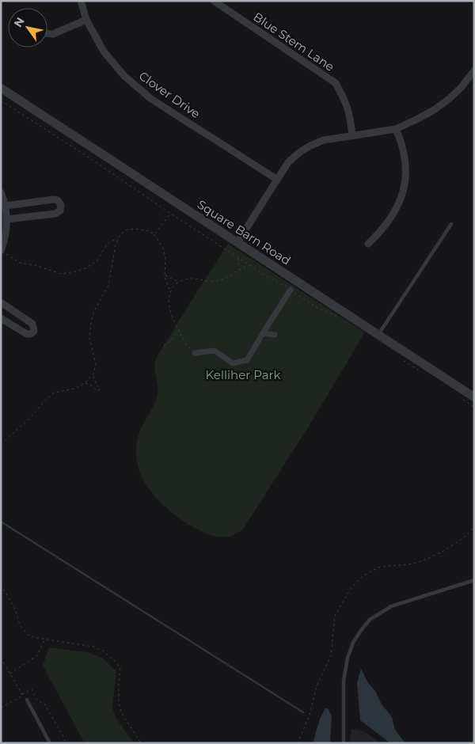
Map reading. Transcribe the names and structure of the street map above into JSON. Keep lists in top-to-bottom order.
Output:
{
  "streets": {
    "street": ["Blue Stem Lane", "Clover Drive", "Square Barn Road"]
  },
  "parks": ["Kelliher Park"],
  "north": "top left"
}
